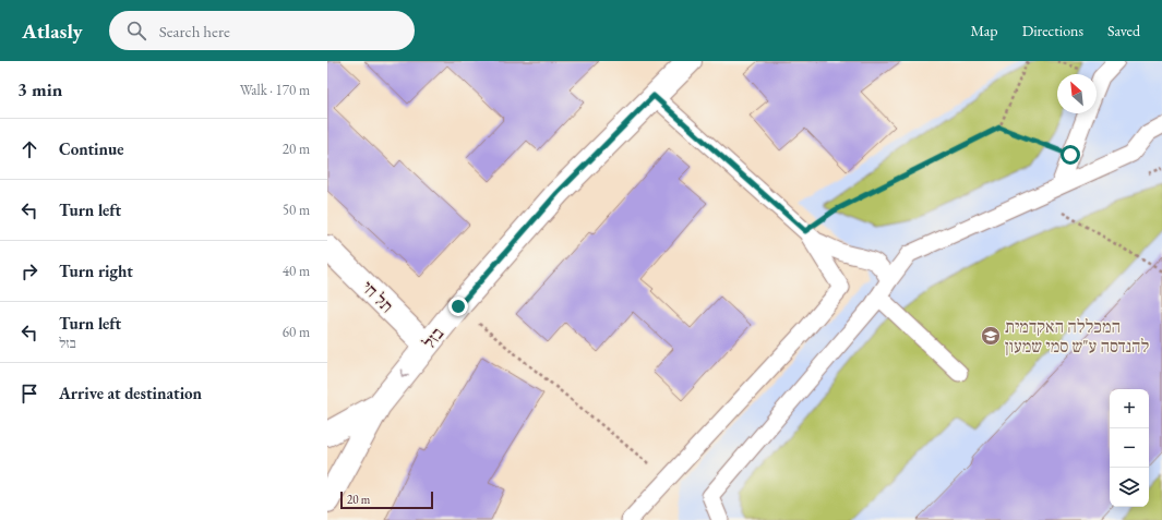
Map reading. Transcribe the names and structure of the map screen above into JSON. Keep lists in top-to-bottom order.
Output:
{
  "streets": {
    "street": ["תל חי", "בזל"]
  },
  "crossings": [
    ["תל חי", "בזל"]
  ],
  "places": {
    "school or university": ["המכללה האקדמית להנדסה ע\"ש סמי שמעון"]
  },
  "scale_bar": "20 m",
  "north": "top left",
  "page": {
    "header": "Atlasly",
    "search": "Search here",
    "nav": ["Map", "Directions", "Saved"],
    "heading": ["3 min", "Walk · 170 m"],
    "list": [
      ["Continue", "20 m"],
      ["Turn left", "50 m"],
      ["Turn right", "40 m"],
      ["Turn left", "בזל", "60 m"],
      "Arrive at destination"
    ],
    "map_buttons": ["+", "−"],
    "scale": "20 m"
  }
}
